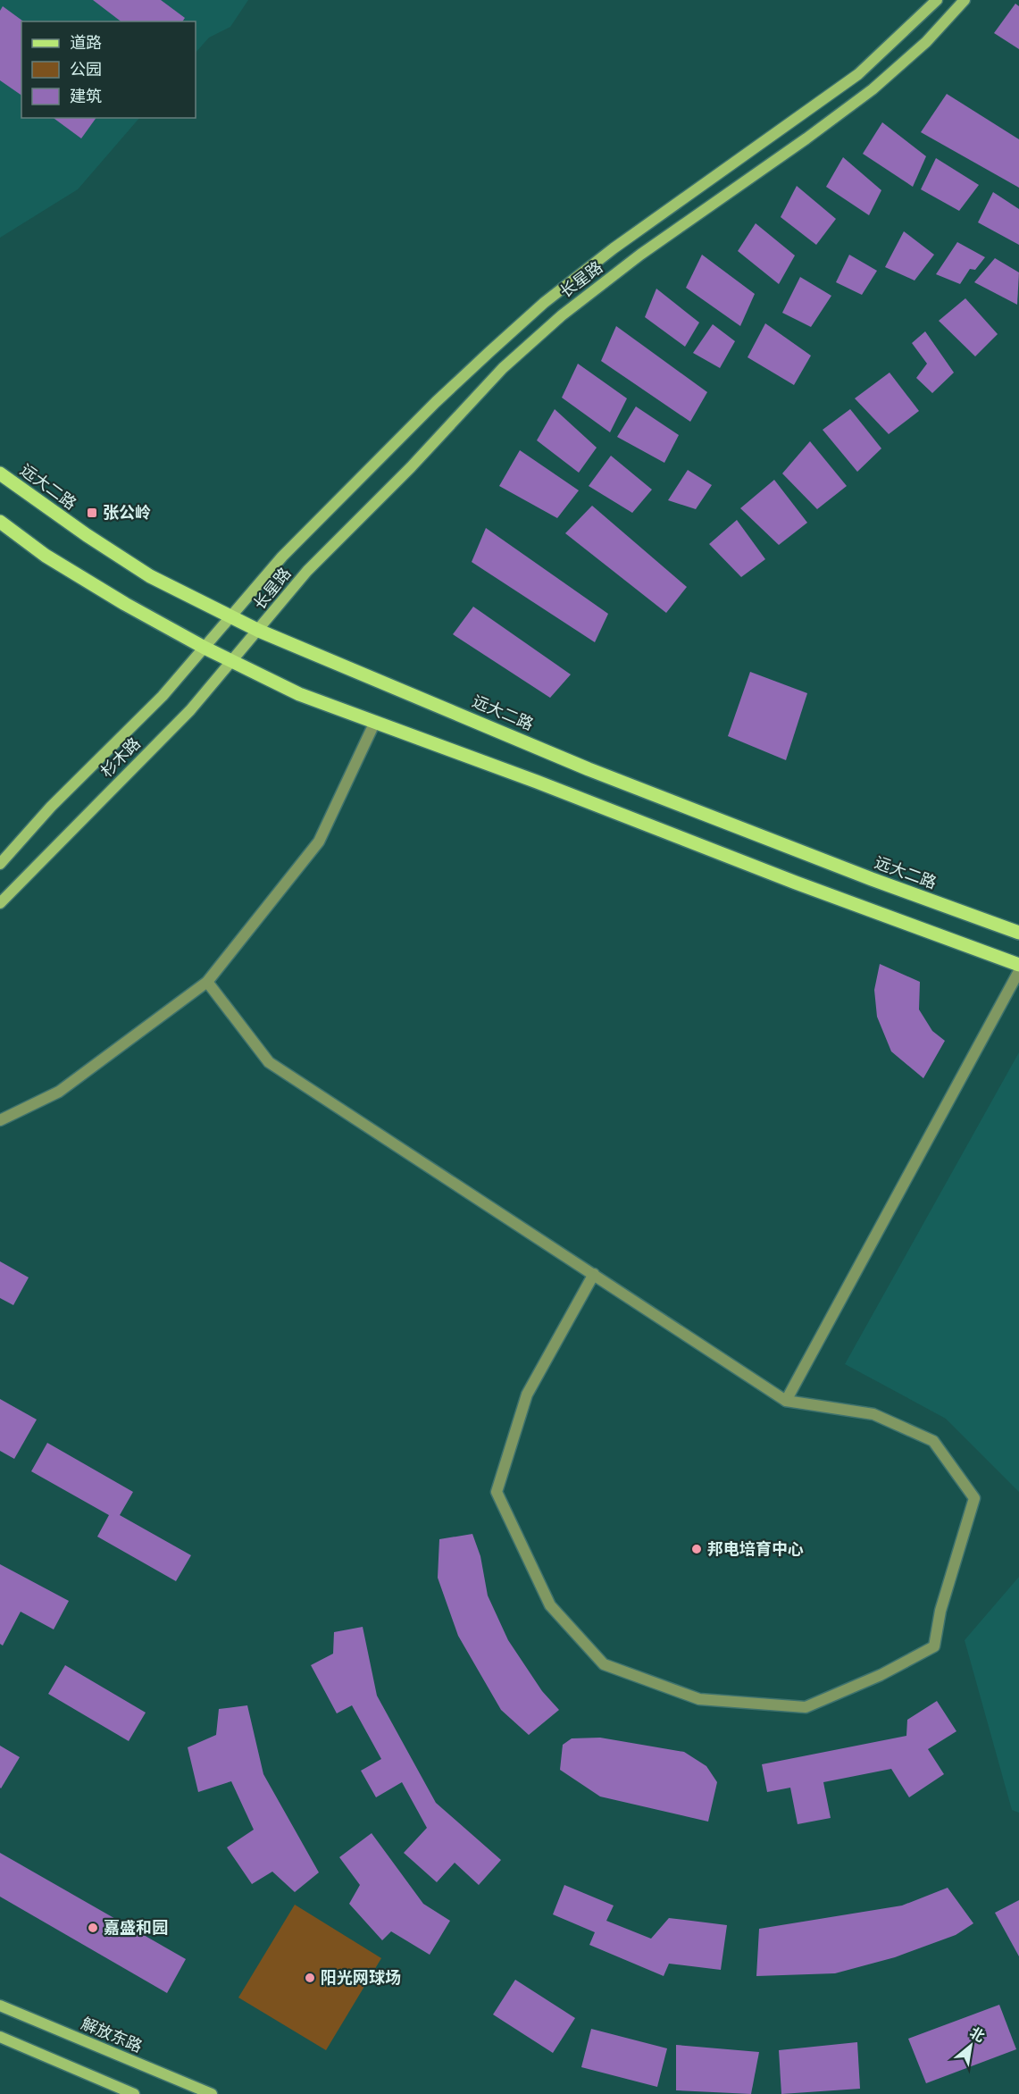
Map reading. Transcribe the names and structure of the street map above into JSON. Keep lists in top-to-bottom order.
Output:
{
  "streets": {
    "main road": [
      "长星路",
      "远大二路",
      "杉木路",
      "解放东路"
    ]
  },
  "crossings": [
    ["长星路", "远大二路"],
    ["长星路", "杉木路"],
    ["远大二路", "杉木路"]
  ],
  "places": {
    "transit": ["张公岭"],
    "other": ["邦电培育中心", "嘉盛和园", "阳光网球场"]
  },
  "legend": ["道路", "公园", "建筑"],
  "north": "top right"
}
